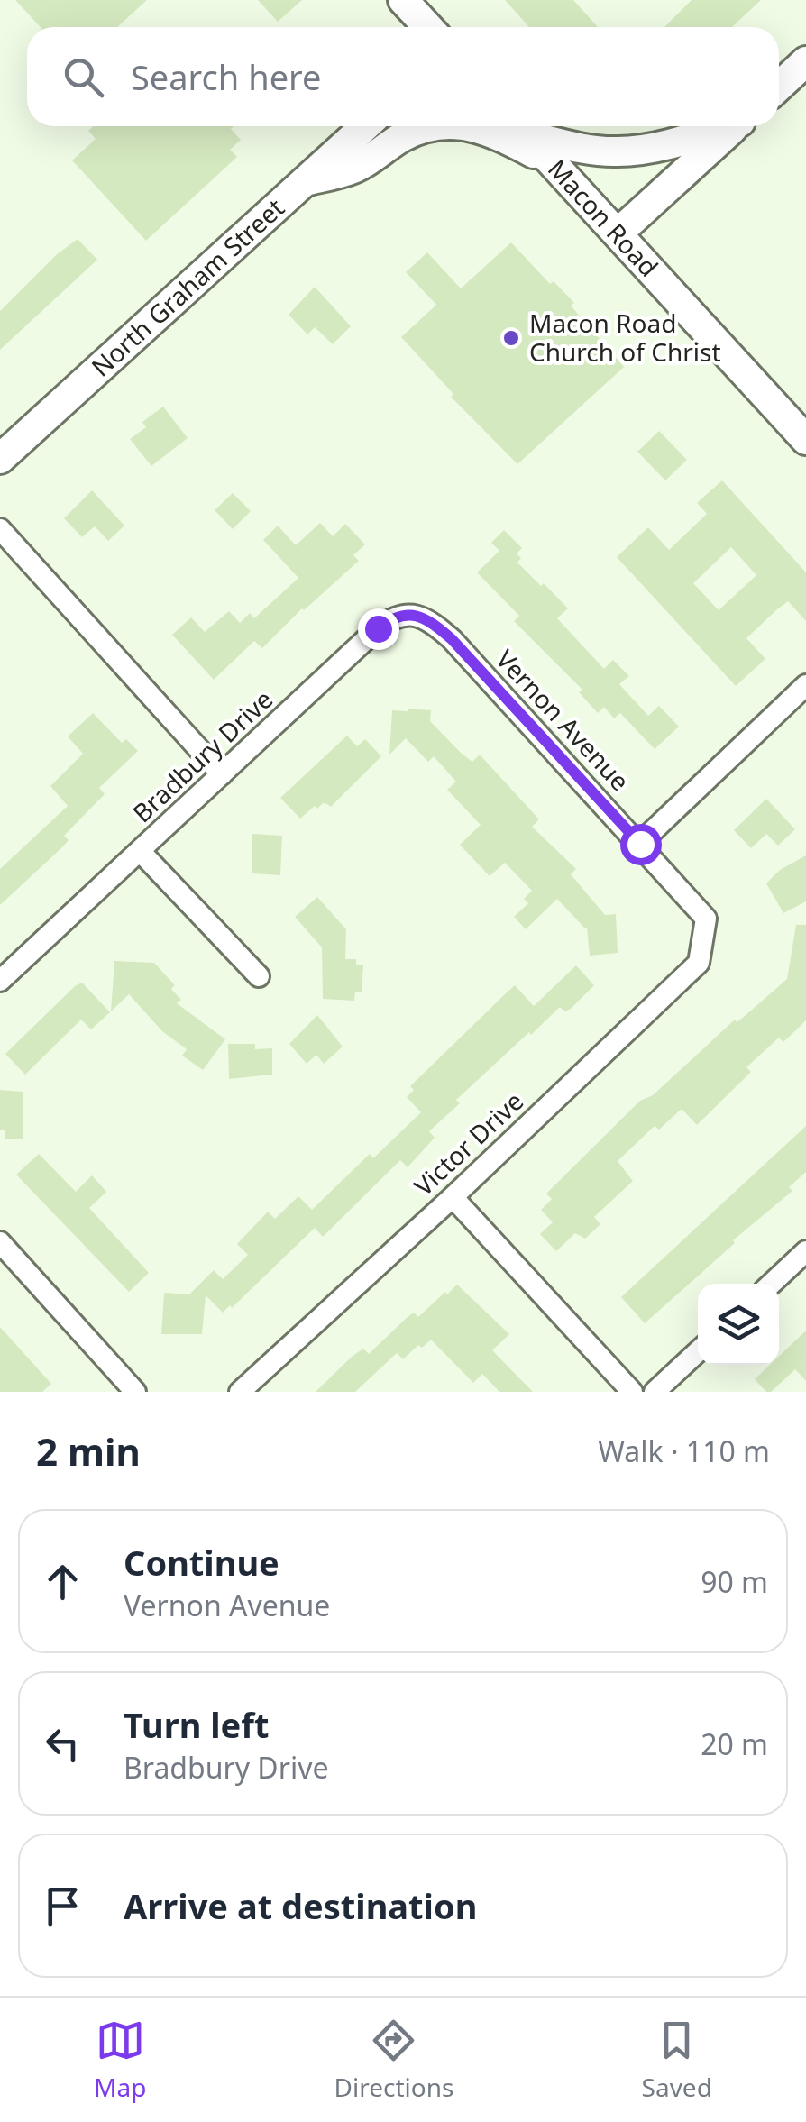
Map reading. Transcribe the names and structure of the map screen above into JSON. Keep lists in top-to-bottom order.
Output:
{
  "streets": {
    "main road": ["Macon Road", "North Graham Street"],
    "street": ["Vernon Avenue", "Bradbury Drive", "Victor Drive"]
  },
  "crossings": [
    ["Vernon Avenue", "Bradbury Drive"],
    ["Vernon Avenue", "Victor Drive"]
  ],
  "places": ["Macon Road Church of Christ"],
  "page": {
    "search": "Search here",
    "heading": ["2 min", "Walk · 110 m"],
    "list": [
      ["Continue", "Vernon Avenue", "90 m"],
      ["Turn left", "Bradbury Drive", "20 m"],
      "Arrive at destination"
    ],
    "nav": ["Map", "Directions", "Saved"]
  }
}
